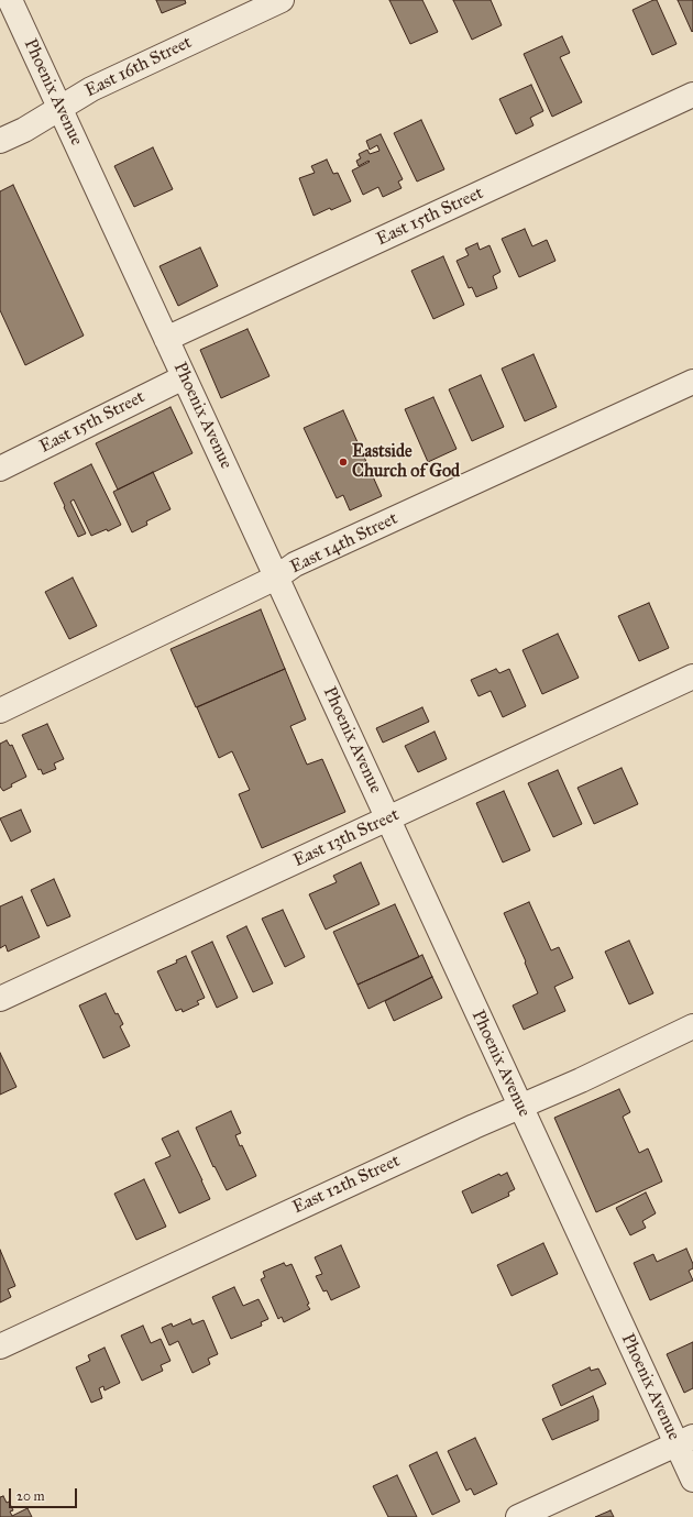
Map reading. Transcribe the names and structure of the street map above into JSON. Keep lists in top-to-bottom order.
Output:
{
  "streets": {
    "street": [
      "East 16th Street",
      "Phoenix Avenue",
      "East 15th Street",
      "East 14th Street",
      "East 13th Street",
      "East 12th Street"
    ]
  },
  "crossings": [
    ["East 16th Street", "Phoenix Avenue"],
    ["Phoenix Avenue", "East 15th Street"],
    ["Phoenix Avenue", "East 14th Street"],
    ["Phoenix Avenue", "East 13th Street"],
    ["Phoenix Avenue", "East 12th Street"]
  ],
  "places": ["Eastside Church of God"],
  "scale_bar": "20 m"
}
